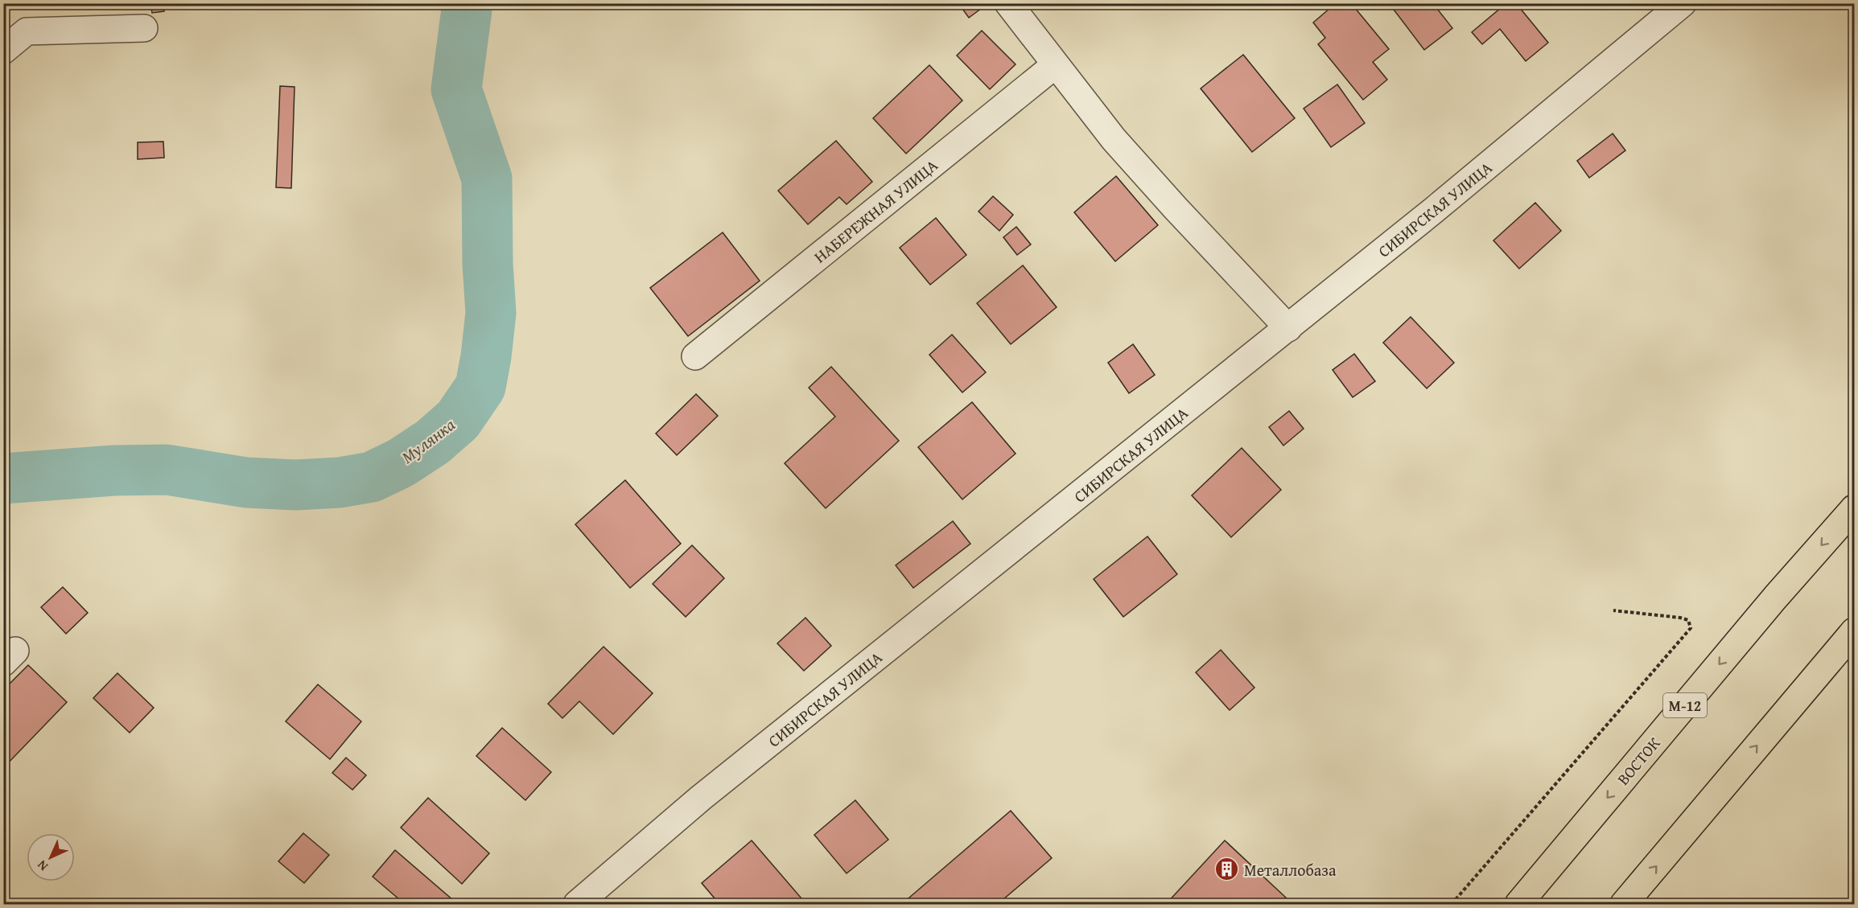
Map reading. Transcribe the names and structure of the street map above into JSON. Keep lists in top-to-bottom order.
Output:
{
  "streets": {
    "highway": ["М-12", "ВОСТОК"],
    "street": ["СИБИРСКАЯ УЛИЦА", "НАБЕРЕЖНАЯ УЛИЦА"]
  },
  "water": ["Мулянка"],
  "places": {
    "building": ["Металлобаза"]
  },
  "north": "bottom left"
}
